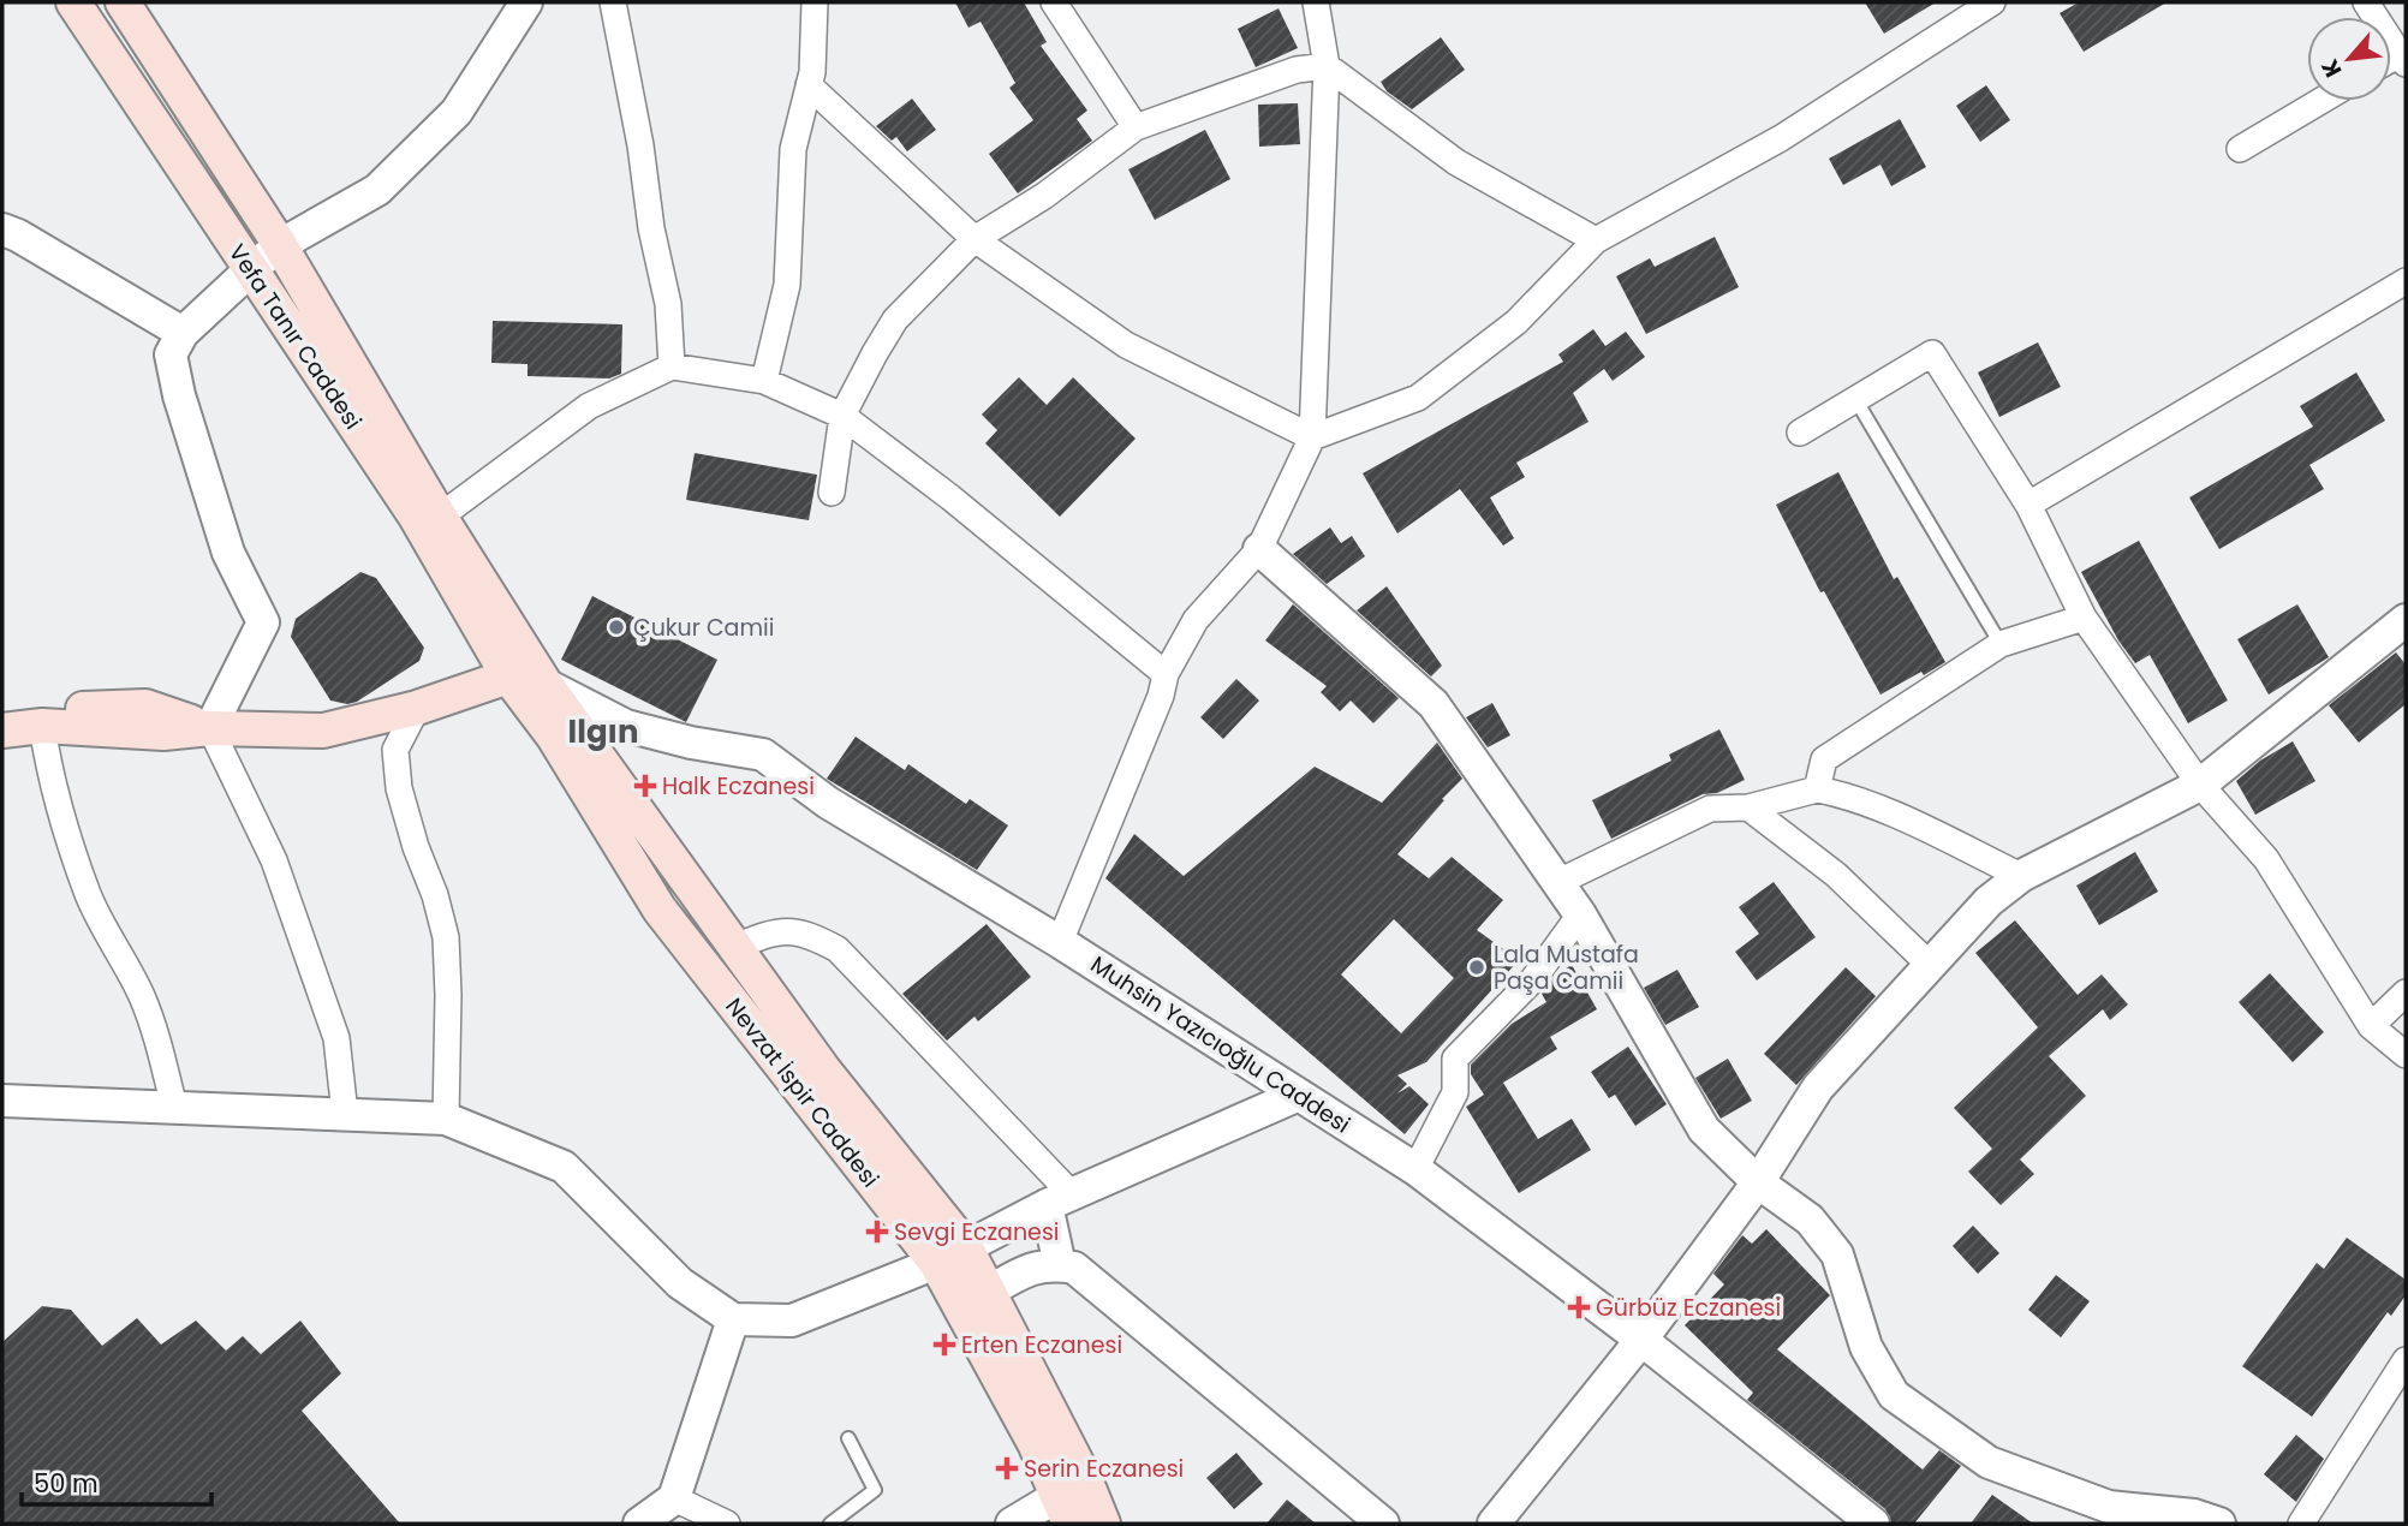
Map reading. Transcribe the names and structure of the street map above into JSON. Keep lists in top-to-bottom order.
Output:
{
  "streets": {
    "main road": ["Vefa Tanır Caddesi", "Nevzat İspir Caddesi"],
    "street": ["Muhsin Yazıcıoğlu Caddesi"]
  },
  "crossings": [
    ["Vefa Tanır Caddesi", "Muhsin Yazıcıoğlu Caddesi"],
    ["Vefa Tanır Caddesi", "Nevzat İspir Caddesi"],
    ["Muhsin Yazıcıoğlu Caddesi", "Nevzat İspir Caddesi"]
  ],
  "districts": ["Ilgın"],
  "places": {
    "other": ["Çukur Camii", "Lala Mustafa Paşa Camii"],
    "health": [
      "Halk Eczanesi",
      "Sevgi Eczanesi",
      "Gürbüz Eczanesi",
      "Erten Eczanesi",
      "Serin Eczanesi"
    ]
  },
  "scale_bar": "50 m",
  "north": "bottom left"
}
